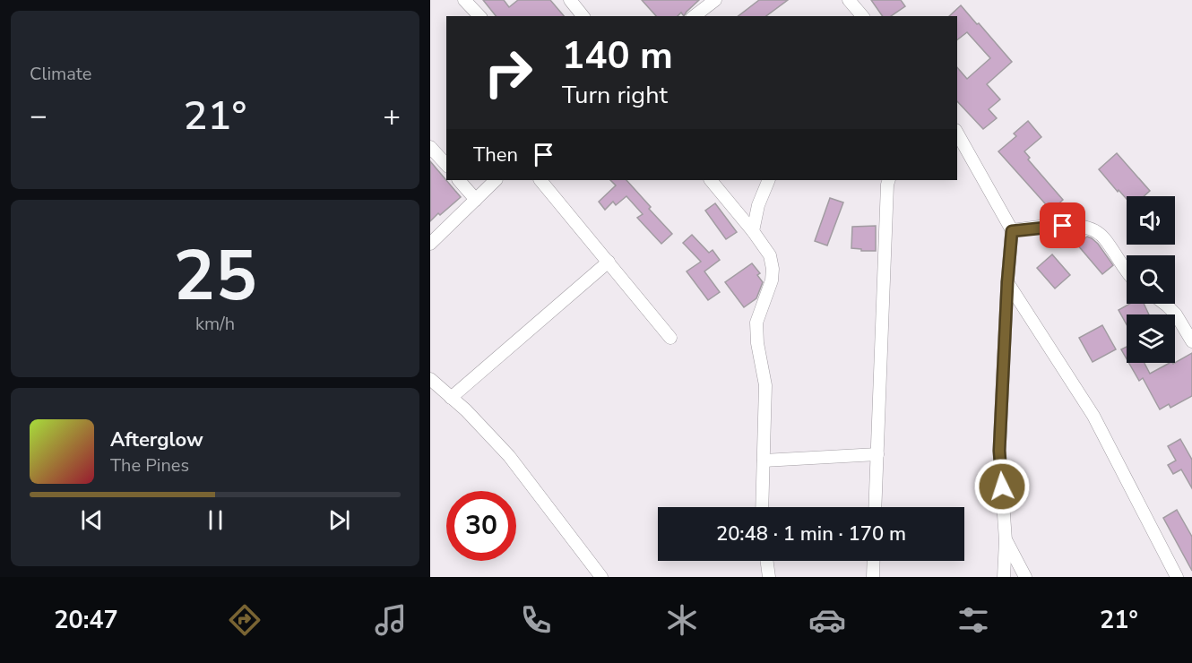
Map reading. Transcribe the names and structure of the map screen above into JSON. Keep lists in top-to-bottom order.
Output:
{
  "page": {
    "tile": [
      "Climate",
      ["25", "km/h"]
    ],
    "turn": ["140 m", "Turn right"],
    "heat": ["−", "21°", "+"],
    "then": "Then",
    "song": ["Afterglow", "The Pines"],
    "limit": "30",
    "trip": "20:48 · 1 min · 170 m",
    "tabs": ["20:47", "21°"]
  }
}
